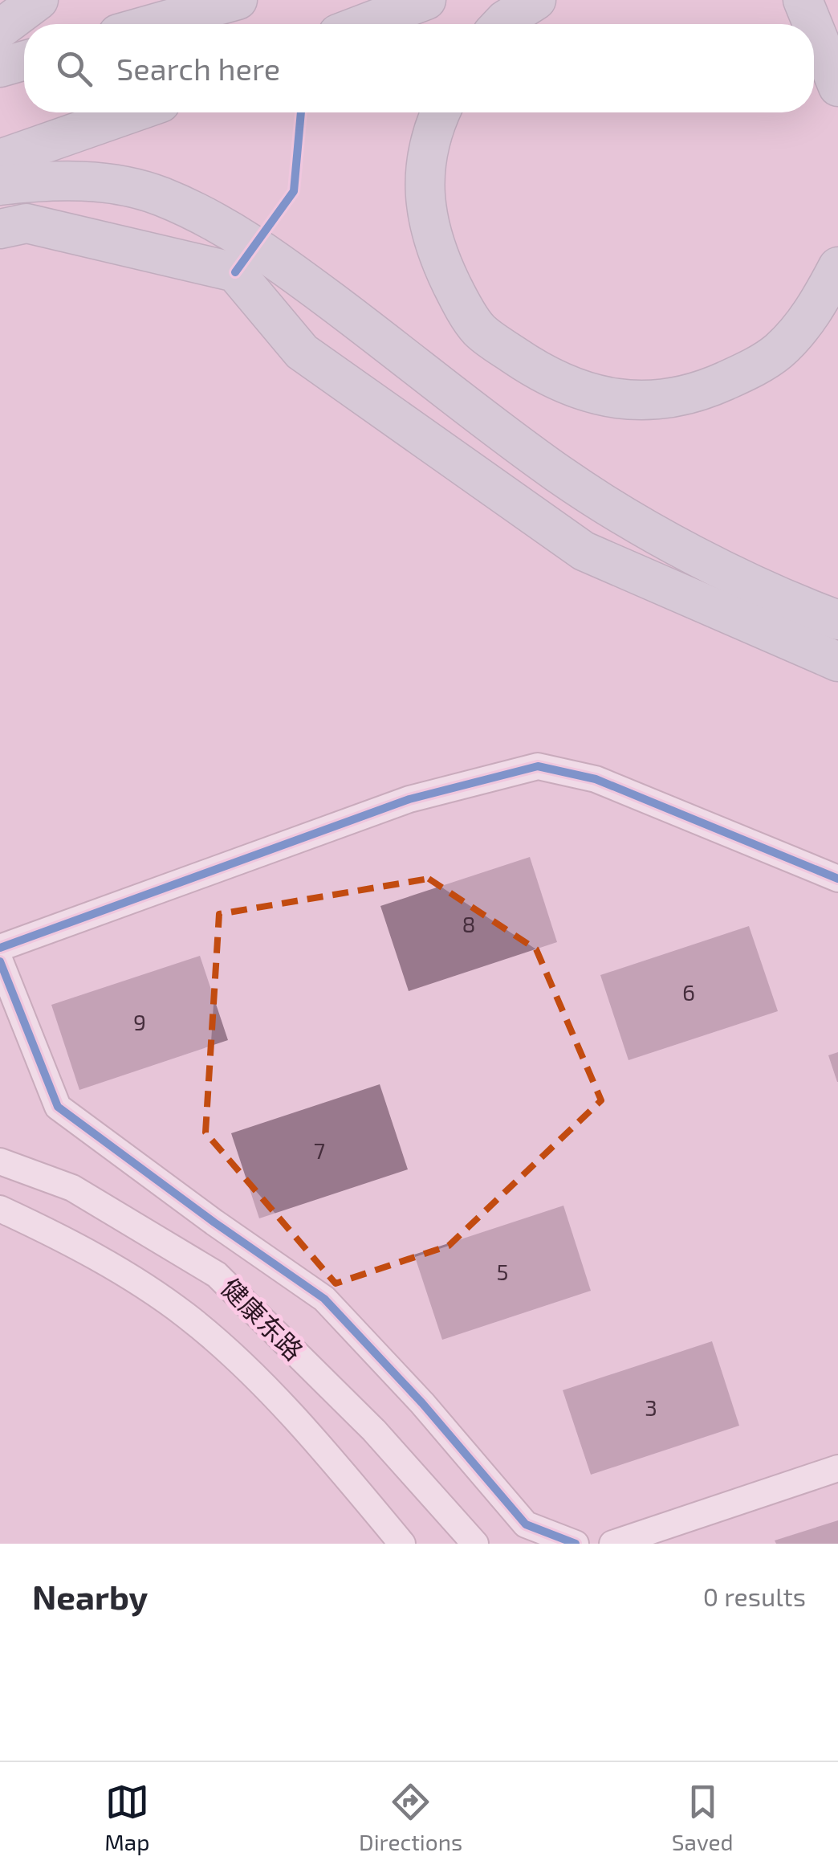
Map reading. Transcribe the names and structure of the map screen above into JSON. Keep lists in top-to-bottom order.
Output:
{
  "streets": {
    "street": ["健康东路"]
  },
  "house_numbers": [
    "8",
    "6",
    "9",
    "7",
    "5",
    "3"
  ],
  "page": {
    "search": "Search here",
    "heading": ["Nearby", "0 results"],
    "nav": ["Map", "Directions", "Saved"]
  }
}
